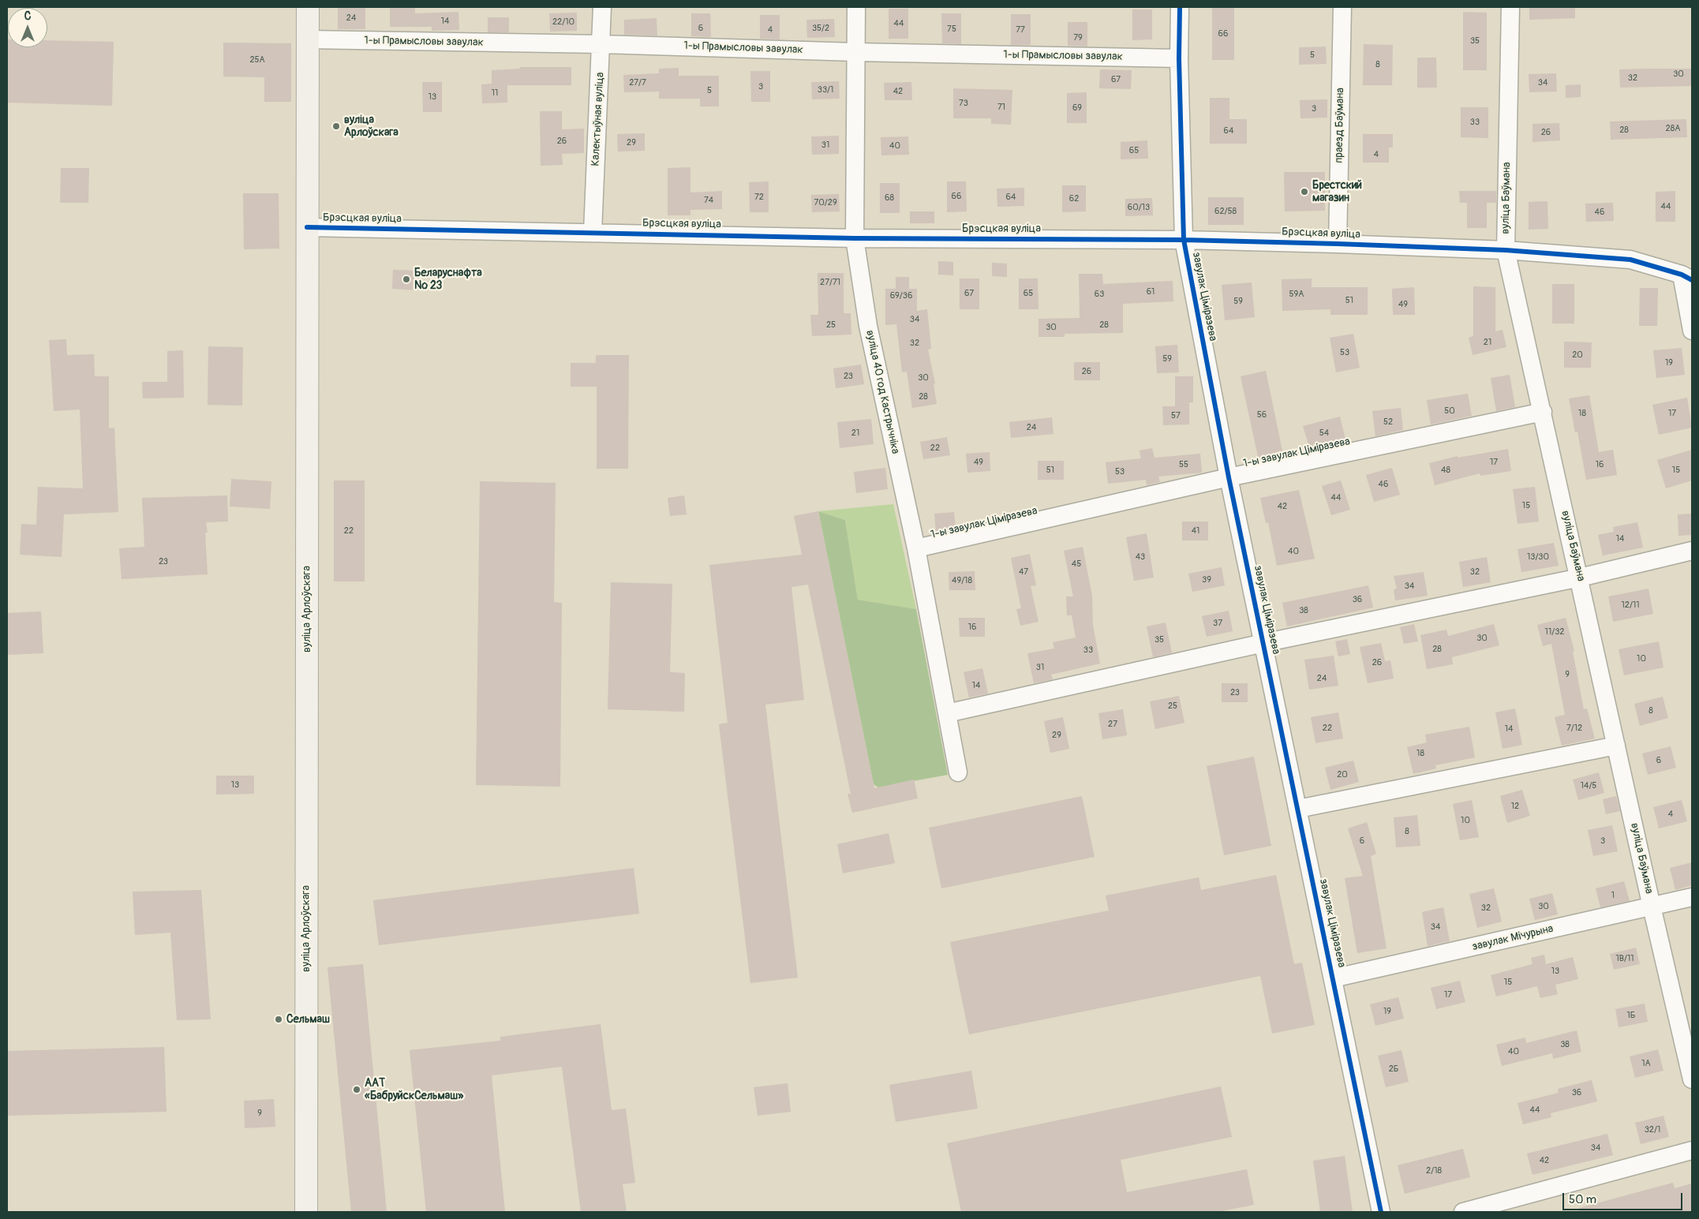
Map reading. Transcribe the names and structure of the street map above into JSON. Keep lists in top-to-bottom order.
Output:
{
  "streets": {
    "street": [
      "1-ы Прамысловы завулак",
      "Калектыўная вуліца",
      "праезд Баўмана",
      "вуліца Баўмана",
      "Брэсцкая вуліца",
      "завулак Ціміразева",
      "вуліца 40 год Кастрычніка",
      "1-ы завулак Ціміразева",
      "вуліца Арлоўскага",
      "завулак Мічурына"
    ]
  },
  "crossings": [
    ["1-ы Прамысловы завулак", "Калектыўная вуліца"],
    ["1-ы Прамысловы завулак", "завулак Ціміразева"],
    ["1-ы Прамысловы завулак", "вуліца 40 год Кастрычніка"],
    ["1-ы Прамысловы завулак", "вуліца Арлоўскага"],
    ["Калектыўная вуліца", "Брэсцкая вуліца"],
    ["праезд Баўмана", "Брэсцкая вуліца"],
    ["вуліца Баўмана", "Брэсцкая вуліца"],
    ["вуліца Баўмана", "завулак Ціміразева"],
    ["вуліца Баўмана", "1-ы завулак Ціміразева"],
    ["вуліца Баўмана", "завулак Мічурына"],
    ["Брэсцкая вуліца", "завулак Ціміразева"],
    ["Брэсцкая вуліца", "вуліца 40 год Кастрычніка"],
    ["Брэсцкая вуліца", "вуліца Арлоўскага"],
    ["завулак Ціміразева", "вуліца 40 год Кастрычніка"],
    ["завулак Ціміразева", "1-ы завулак Ціміразева"],
    ["завулак Ціміразева", "завулак Мічурына"],
    ["вуліца 40 год Кастрычніка", "1-ы завулак Ціміразева"]
  ],
  "places": [
    "вуліца Арлоўскага",
    "Брестский магазин",
    "Беларуснафта № 23",
    "Сельмаш",
    "ААТ «БабруйскСельмаш»"
  ],
  "house_numbers": [
    "24",
    "14",
    "22/10",
    "44",
    "6",
    "35/2",
    "75",
    "4",
    "77",
    "66",
    "79",
    "35",
    "5",
    "25А",
    "8",
    "30",
    "32",
    "67",
    "27/7",
    "34",
    "3",
    "33/1",
    "5",
    "42",
    "11",
    "13",
    "73",
    "71",
    "69",
    "3",
    "33",
    "28А",
    "28",
    "64",
    "26",
    "26",
    "29",
    "31",
    "40",
    "65",
    "4",
    "66",
    "72",
    "64",
    "68",
    "62",
    "74",
    "70/29",
    "44",
    "60/13",
    "62/58",
    "46",
    "27/71",
    "61",
    "67",
    "65",
    "63",
    "59А",
    "69/36",
    "51",
    "59",
    "49",
    "34",
    "25",
    "28",
    "30",
    "21",
    "32",
    "53",
    "20",
    "59",
    "19",
    "26",
    "23",
    "30",
    "28",
    "50",
    "18",
    "17",
    "56",
    "57",
    "52",
    "24",
    "21",
    "54",
    "22",
    "49",
    "17",
    "55",
    "16",
    "51",
    "48",
    "15",
    "53",
    "46",
    "44",
    "15",
    "42",
    "22",
    "41",
    "14",
    "40",
    "43",
    "13/30",
    "23",
    "45",
    "47",
    "32",
    "39",
    "49/18",
    "34",
    "36",
    "12/11",
    "38",
    "37",
    "16",
    "11/32",
    "30",
    "35",
    "28",
    "33",
    "10",
    "26",
    "31",
    "9",
    "24",
    "14",
    "23",
    "25",
    "8",
    "27",
    "22",
    "7/12",
    "14",
    "29",
    "18",
    "6",
    "20",
    "13",
    "14/5",
    "12",
    "4",
    "10",
    "8",
    "6",
    "3",
    "1",
    "30",
    "32",
    "34",
    "1В/11",
    "13",
    "15",
    "17",
    "19",
    "1Б",
    "38",
    "40",
    "1А",
    "2Б",
    "36",
    "44",
    "9",
    "32/1",
    "34",
    "42",
    "2/18"
  ],
  "scale_bar": "50 m",
  "north": "top"
}
